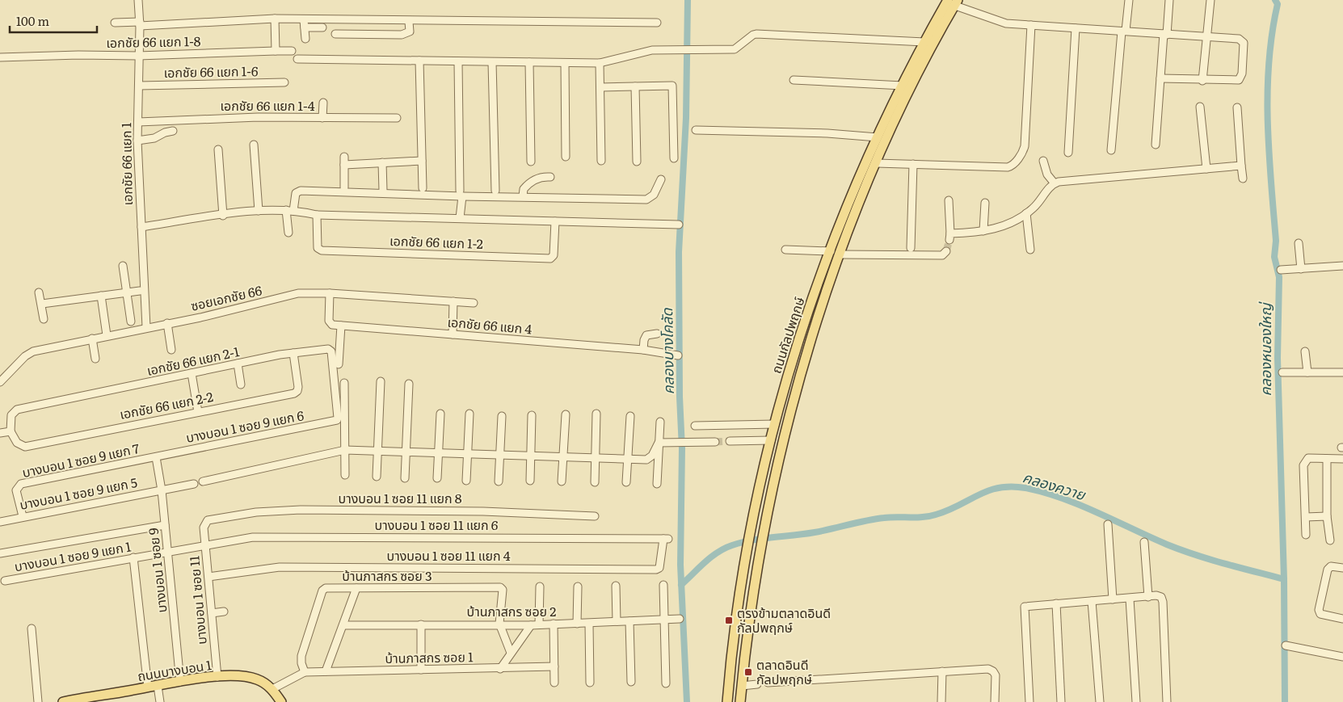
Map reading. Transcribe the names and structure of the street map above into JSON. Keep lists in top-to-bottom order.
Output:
{
  "streets": {
    "main road": ["ถนนกัลปพฤกษ์", "ถนนบางบอน 1"],
    "street": [
      "เอกชัย 66 แยก 1-8",
      "เอกชัย 66 แยก 1-6",
      "เอกชัย 66 แยก 1-4",
      "เอกชัย 66 แยก 1",
      "เอกชัย 66 แยก 1-2",
      "ซอยเอกชัย 66",
      "เอกชัย 66 แยก 4",
      "เอกชัย 66 แยก 2-1",
      "เอกชัย 66 แยก 2-2",
      "บางบอน 1 ซอย 9 แยก 6",
      "บางบอน 1 ซอย 9 แยก 7",
      "บางบอน 1 ซอย 9 แยก 5",
      "บางบอน 1 ซอย 11 แยก 8",
      "บางบอน 1 ซอย 11 แยก 6",
      "บางบอน 1 ซอย 11 แยก 4",
      "บางบอน 1 ซอย 9 แยก 1",
      "บางบอน 1 ซอย 9",
      "บ้านภาสกร ซอย 3",
      "บางบอน 1 ซอย 11",
      "บ้านภาสกร ซอย 2",
      "บ้านภาสกร ซอย 1"
    ]
  },
  "crossings": [
    ["เอกชัย 66 แยก 1-8", "เอกชัย 66 แยก 1"],
    ["เอกชัย 66 แยก 1-6", "เอกชัย 66 แยก 1"],
    ["เอกชัย 66 แยก 1-4", "เอกชัย 66 แยก 1"],
    ["เอกชัย 66 แยก 1", "เอกชัย 66 แยก 1-2"],
    ["เอกชัย 66 แยก 1", "ซอยเอกชัย 66"],
    ["เอกชัย 66 แยก 2-1", "เอกชัย 66 แยก 2-2"],
    ["เอกชัย 66 แยก 2-1", "บางบอน 1 ซอย 9 แยก 6"],
    ["บางบอน 1 ซอย 9 แยก 6", "บางบอน 1 ซอย 9 แยก 7"],
    ["บางบอน 1 ซอย 9 แยก 6", "บางบอน 1 ซอย 9"],
    ["บางบอน 1 ซอย 9 แยก 7", "บางบอน 1 ซอย 9 แยก 5"],
    ["บางบอน 1 ซอย 9 แยก 7", "บางบอน 1 ซอย 9"],
    ["บางบอน 1 ซอย 9 แยก 5", "บางบอน 1 ซอย 9"],
    ["บางบอน 1 ซอย 11 แยก 8", "บางบอน 1 ซอย 11"],
    ["บางบอน 1 ซอย 11 แยก 6", "บางบอน 1 ซอย 11 แยก 4"],
    ["บางบอน 1 ซอย 11 แยก 6", "บางบอน 1 ซอย 9 แยก 1"],
    ["บางบอน 1 ซอย 11 แยก 6", "บางบอน 1 ซอย 9"],
    ["บางบอน 1 ซอย 11 แยก 6", "บางบอน 1 ซอย 11"],
    ["บางบอน 1 ซอย 11 แยก 4", "บางบอน 1 ซอย 11"],
    ["บางบอน 1 ซอย 9 แยก 1", "บางบอน 1 ซอย 9"],
    ["บางบอน 1 ซอย 9", "ถนนบางบอน 1"],
    ["บ้านภาสกร ซอย 3", "บ้านภาสกร ซอย 2"],
    ["บ้านภาสกร ซอย 3", "บ้านภาสกร ซอย 1"],
    ["บางบอน 1 ซอย 11", "ถนนบางบอน 1"]
  ],
  "water": ["คลองหนองใหญ่", "คลองบางโคลัด", "คลองควาย"],
  "places": {
    "transit": ["ตรงข้ามตลาดอินดี กัลปพฤกษ์", "ตลาดอินดี กัลปพฤกษ์"]
  },
  "scale_bar": "100 m"
}
